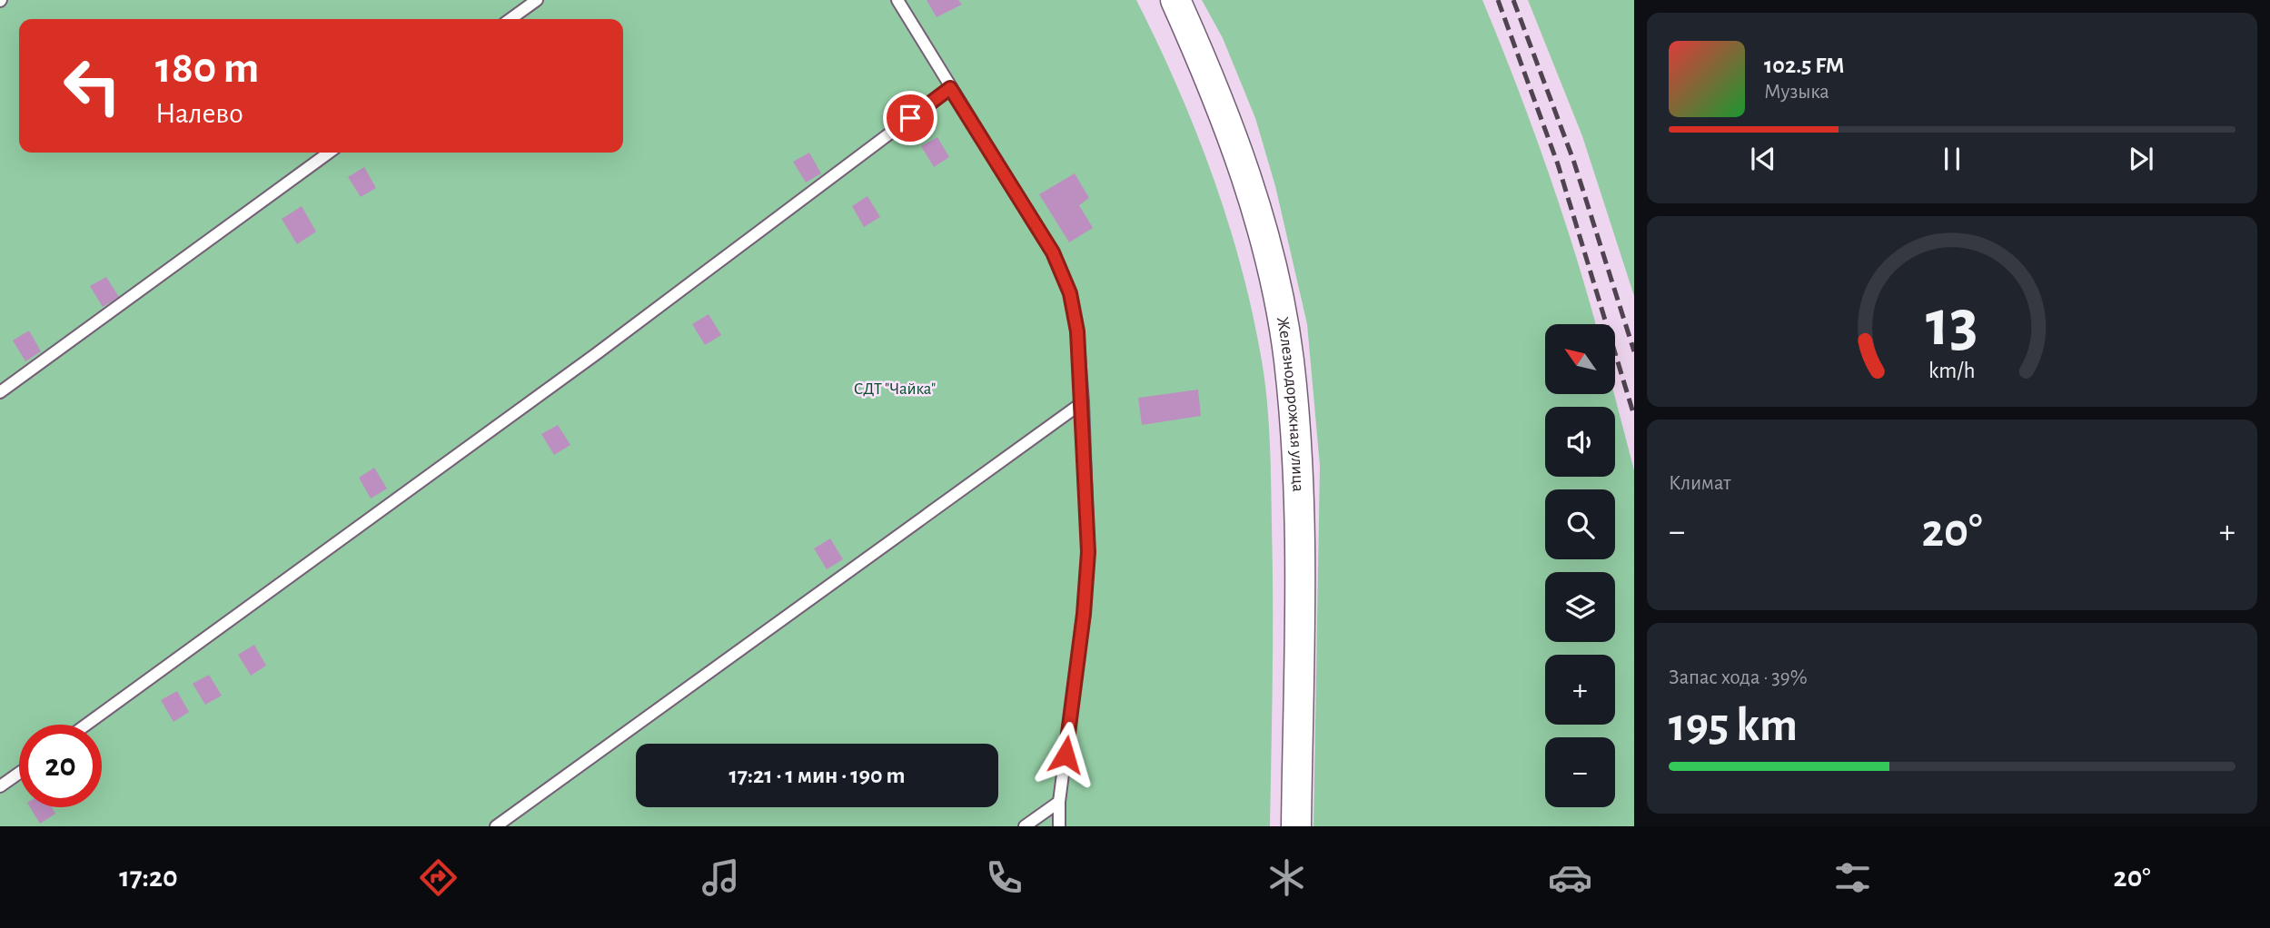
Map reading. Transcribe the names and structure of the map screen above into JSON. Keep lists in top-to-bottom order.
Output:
{
  "streets": {
    "main road": ["Железнодорожная улица"]
  },
  "parks": ["СДТ \"Чайка\""],
  "north": "top left",
  "page": {
    "turn": ["180 m", "Налево"],
    "song": ["102.5 FM", "Музыка"],
    "map_buttons": ["+", "−"],
    "tile": [
      "Климат",
      ["Запас хода · 39%", "195 km"]
    ],
    "heat": ["−", "20°", "+"],
    "limit": "20",
    "trip": "17:21 · 1 мин · 190 m",
    "tabs": ["17:20", "20°"],
    "gauge": ["13", "km/h"]
  }
}
